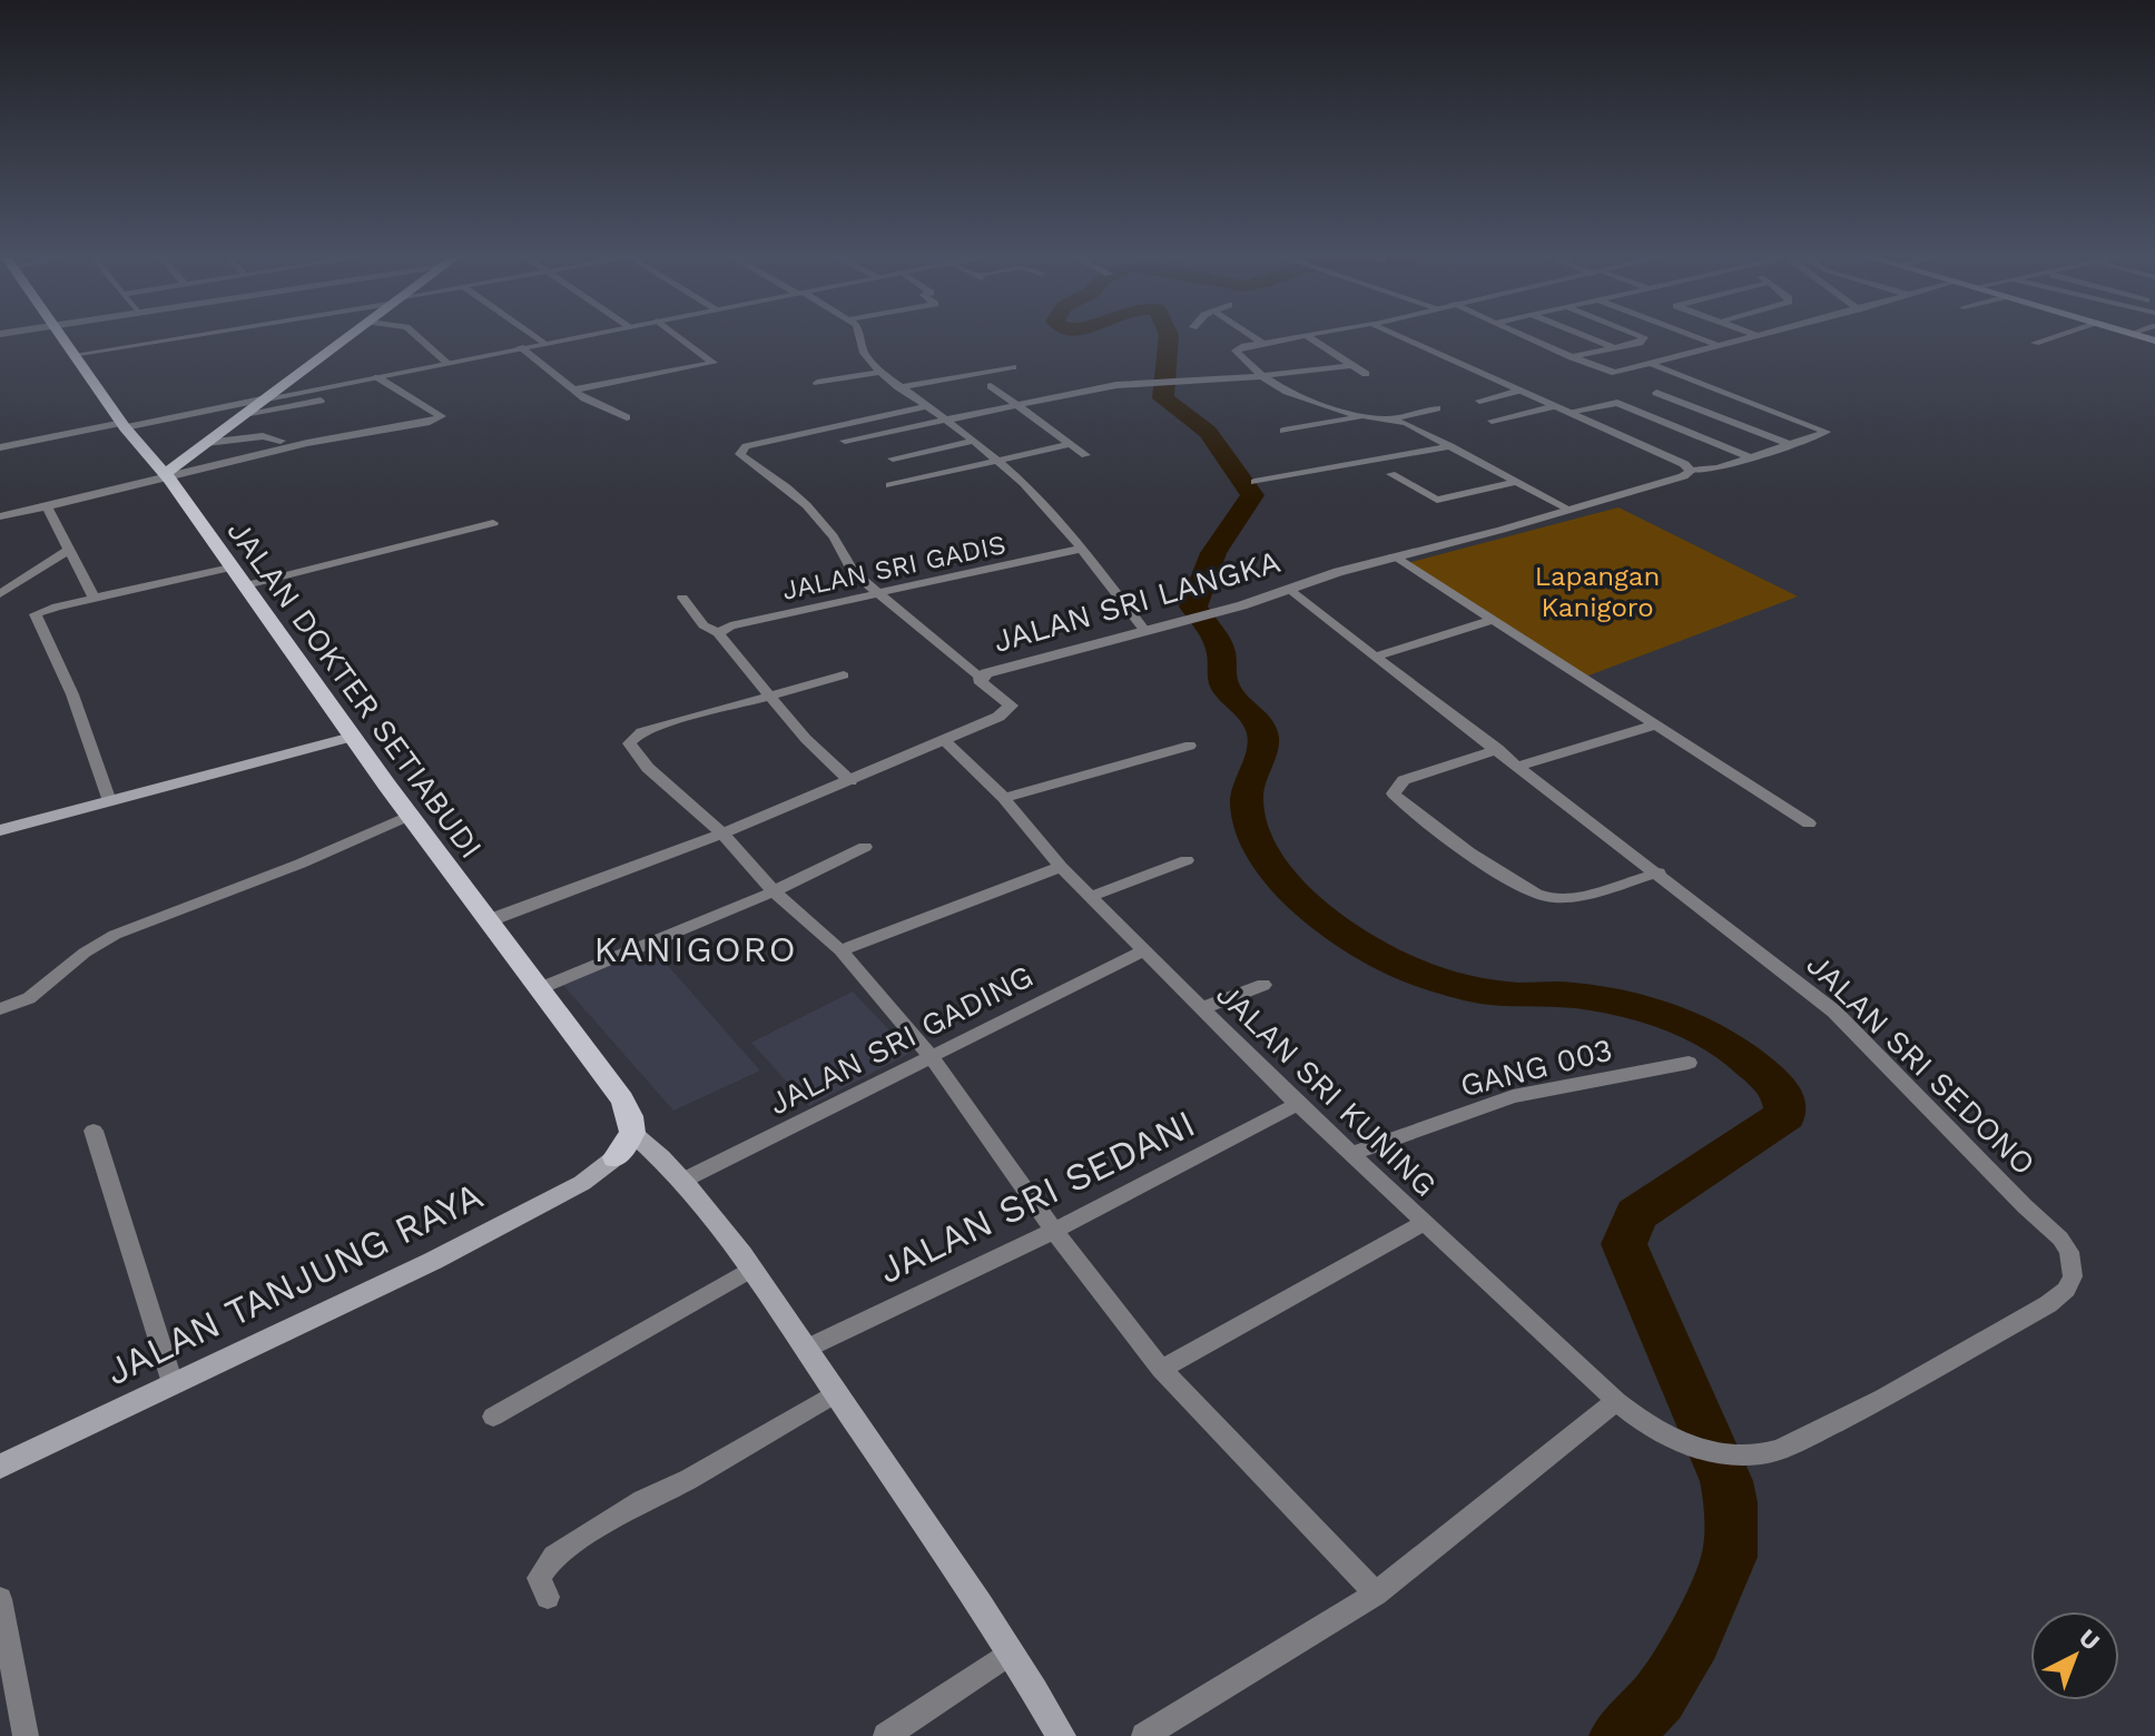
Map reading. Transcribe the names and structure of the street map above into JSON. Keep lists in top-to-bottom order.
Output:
{
  "streets": {
    "main road": ["JALAN DOKTER SETIABUDI", "JALAN TANJUNG RAYA"],
    "street": [
      "JALAN SRI GADIS",
      "JALAN SRI LANGKA",
      "JALAN SRI GADING",
      "JALAN SRI SEDONO",
      "GANG 003",
      "JALAN SRI KUNING",
      "JALAN SRI SEDANI"
    ]
  },
  "crossings": [
    ["JALAN SRI LANGKA", "JALAN DOKTER SETIABUDI"],
    ["JALAN SRI LANGKA", "JALAN SRI SEDONO"],
    ["JALAN SRI LANGKA", "JALAN SRI KUNING"],
    ["JALAN SRI GADING", "JALAN SRI KUNING"],
    ["JALAN SRI SEDONO", "JALAN SRI KUNING"],
    ["GANG 003", "JALAN SRI KUNING"],
    ["JALAN SRI KUNING", "JALAN SRI SEDANI"]
  ],
  "districts": ["KANIGORO"],
  "parks": ["Lapangan Kanigoro"],
  "north": "top right"
}
